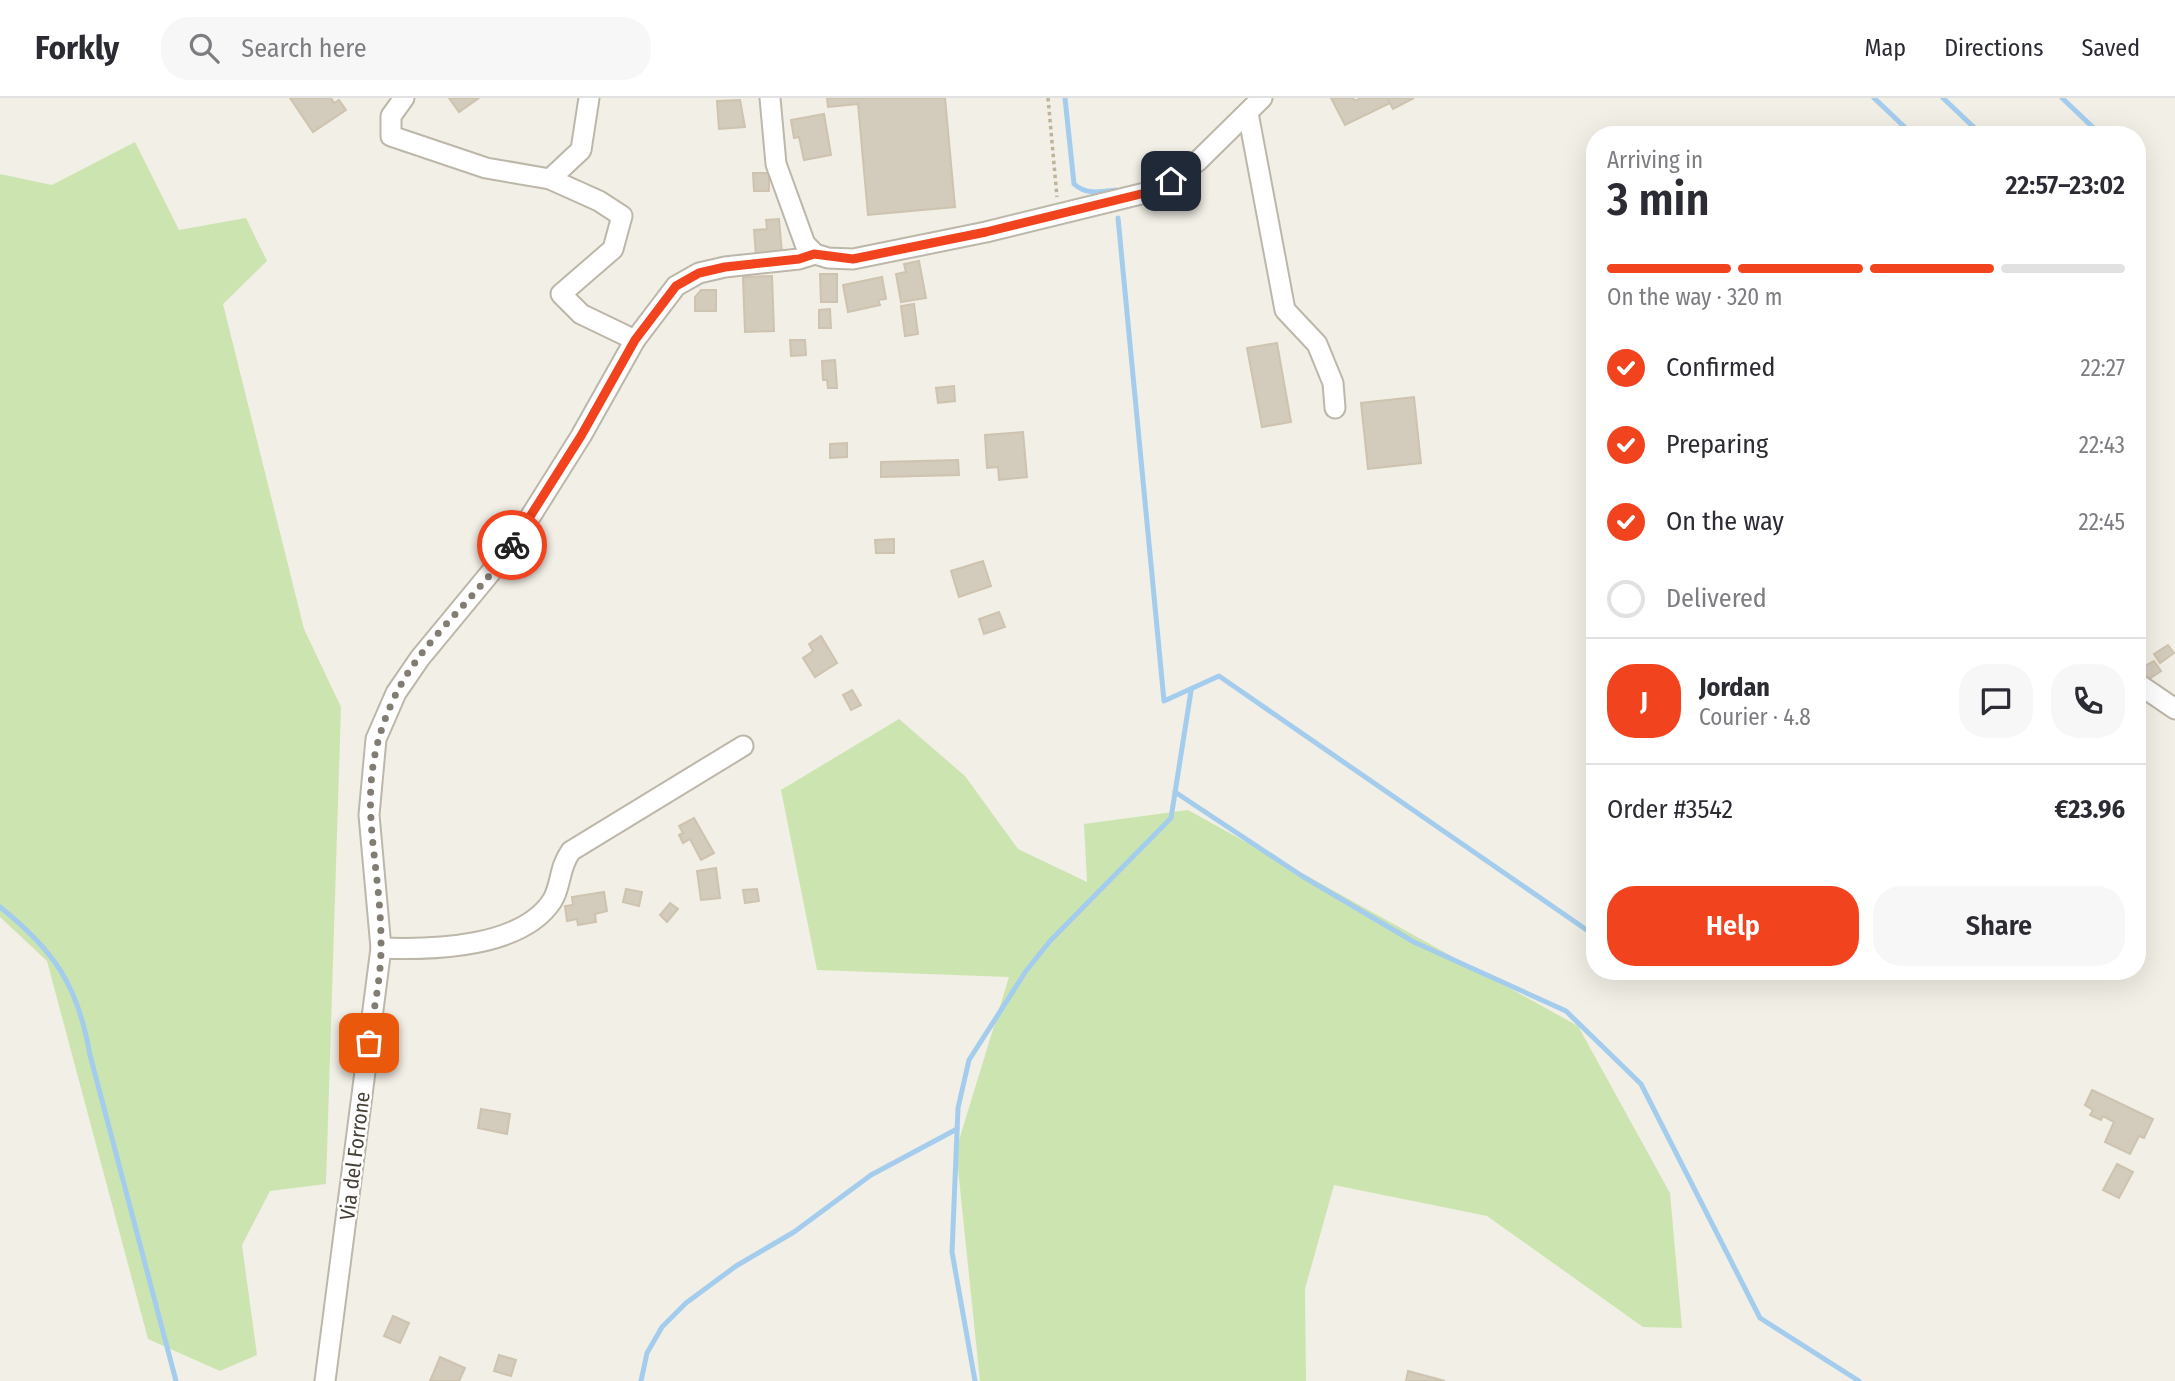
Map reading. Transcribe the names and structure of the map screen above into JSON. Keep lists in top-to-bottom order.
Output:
{
  "streets": {
    "street": ["Via del Forrone"]
  },
  "page": {
    "header": "Forkly",
    "search": "Search here",
    "nav": ["Map", "Directions", "Saved"],
    "heading": ["3 min", "Arriving in", "22:57–23:02"],
    "panel": [
      "Jordan",
      "Courier · 4.8",
      "Order #3542",
      "€23.96"
    ],
    "bar": "On the way · 320 m",
    "list": [
      ["Confirmed", "22:27"],
      ["Preparing", "22:43"],
      ["On the way", "22:45"],
      "Delivered"
    ],
    "round": "J",
    "buttons": ["Help", "Share"]
  }
}
